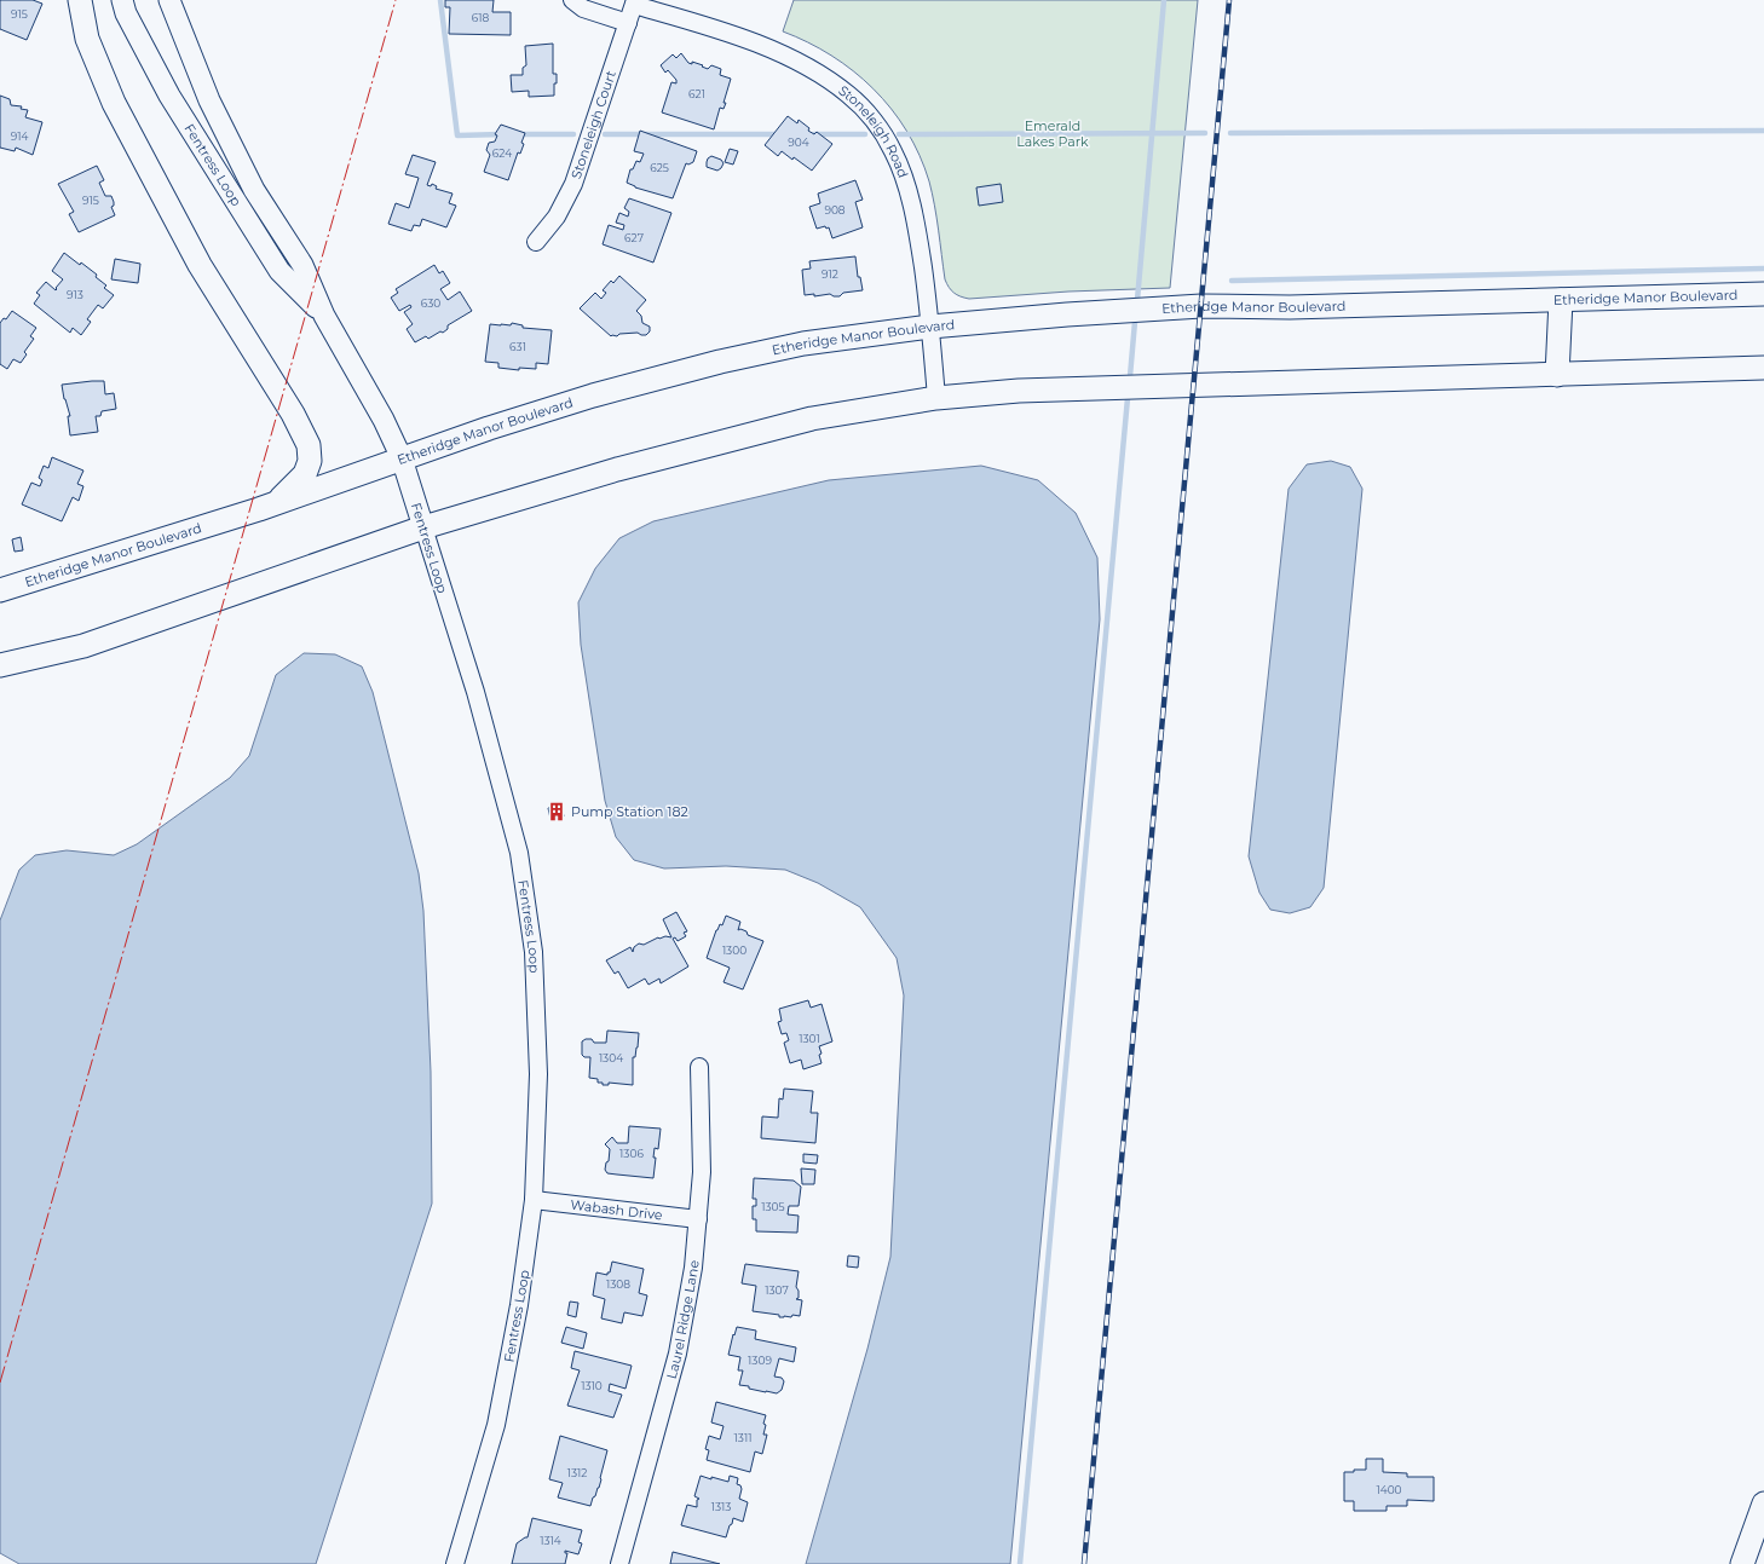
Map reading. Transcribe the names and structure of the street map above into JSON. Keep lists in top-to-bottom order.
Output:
{
  "streets": {
    "main road": ["Etheridge Manor Boulevard"],
    "street": [
      "Stoneleigh Court",
      "Stoneleigh Road",
      "Fentress Loop",
      "Wabash Drive",
      "Laurel Ridge Lane"
    ]
  },
  "crossings": [
    ["Stoneleigh Court", "Stoneleigh Road"],
    ["Stoneleigh Road", "Etheridge Manor Boulevard"],
    ["Fentress Loop", "Etheridge Manor Boulevard"],
    ["Fentress Loop", "Wabash Drive"],
    ["Wabash Drive", "Laurel Ridge Lane"]
  ],
  "parks": ["Emerald Lakes Park"],
  "places": {
    "building": ["Pump Station 182"]
  },
  "house_numbers": [
    "915",
    "618",
    "621",
    "914",
    "904",
    "624",
    "625",
    "915",
    "908",
    "627",
    "912",
    "913",
    "630",
    "631",
    "1300",
    "1301",
    "1304",
    "1306",
    "1305",
    "1308",
    "1307",
    "1309",
    "1310",
    "1311",
    "1312",
    "1400",
    "1313",
    "1314"
  ]
}
